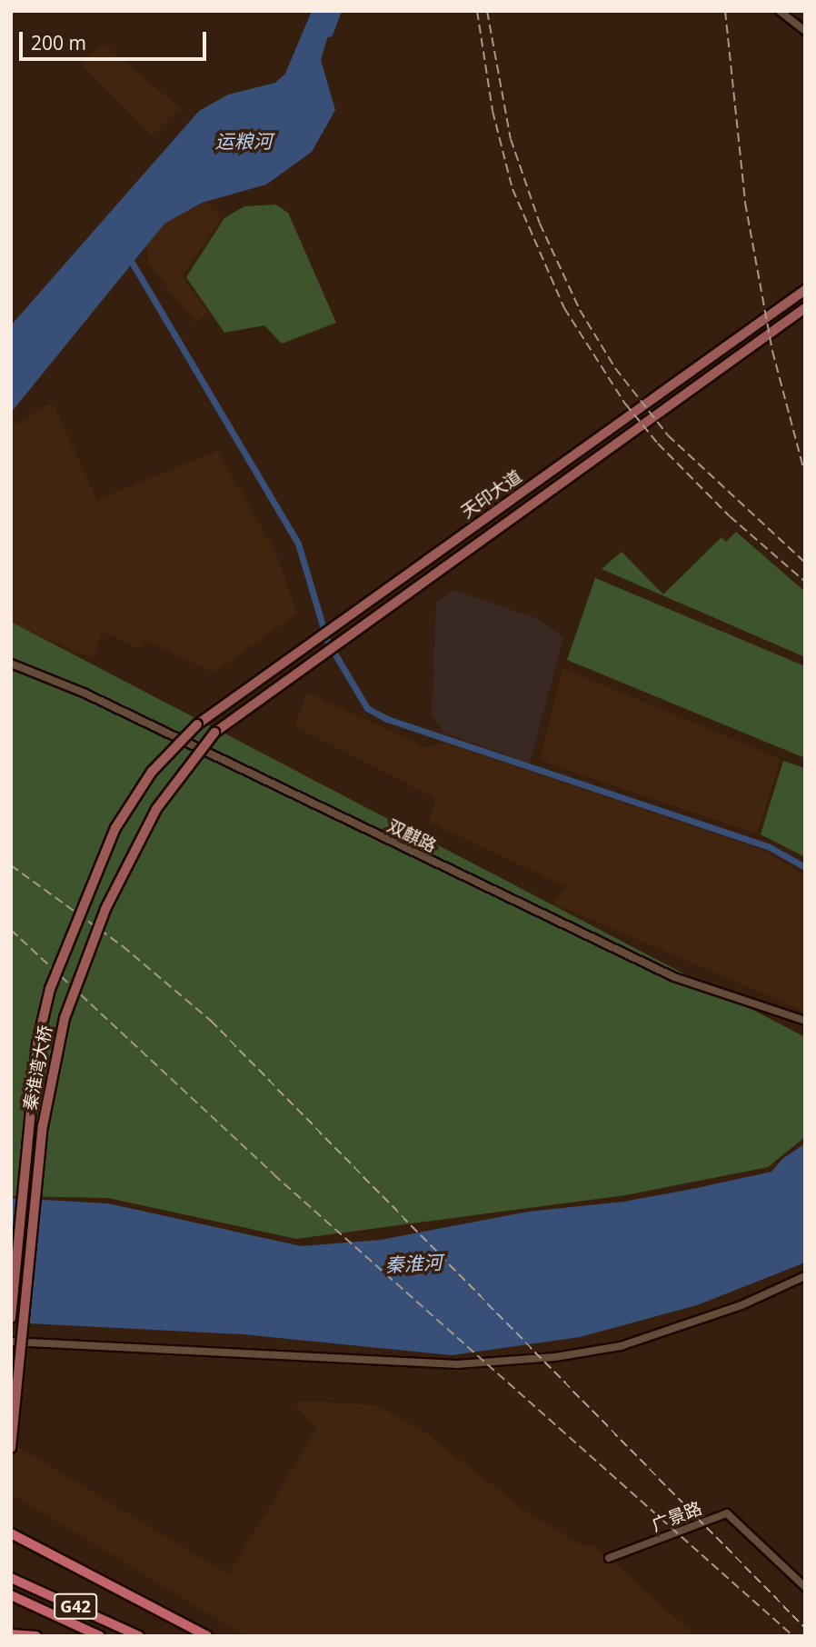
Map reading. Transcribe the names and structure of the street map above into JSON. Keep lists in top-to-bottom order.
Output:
{
  "streets": {
    "highway": ["G42"],
    "main road": ["天印大道", "秦淮湾大桥"],
    "street": ["双麒路", "广景路"]
  },
  "crossings": [
    ["天印大道", "秦淮湾大桥"]
  ],
  "water": ["运粮河", "秦淮河"],
  "scale_bar": "200 m"
}
